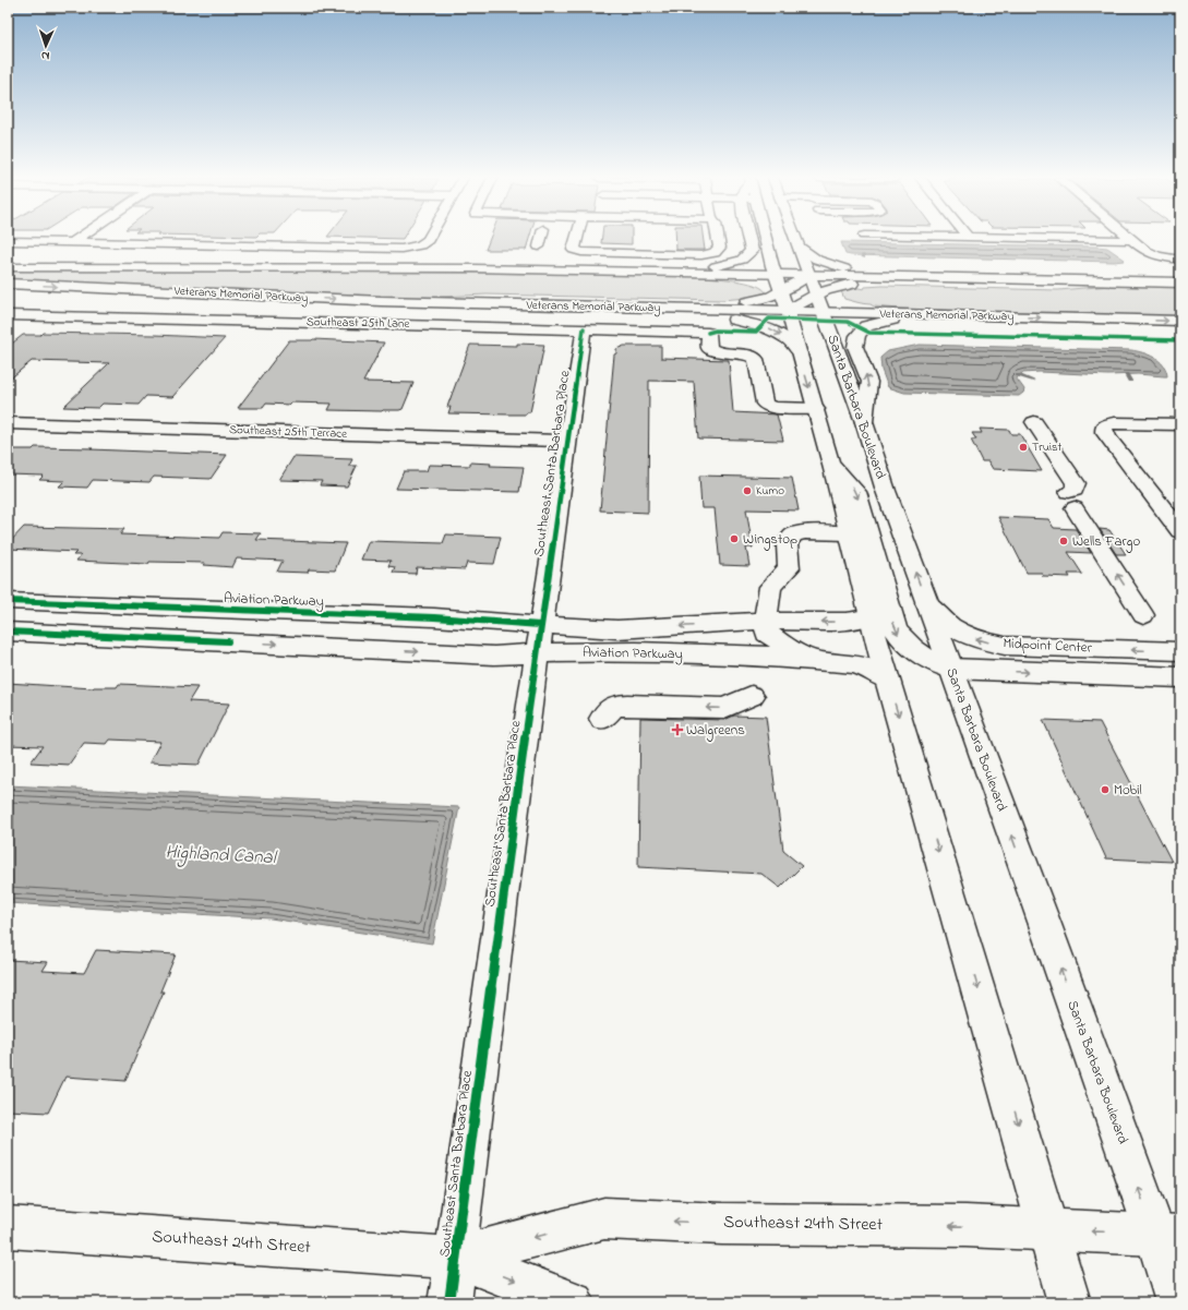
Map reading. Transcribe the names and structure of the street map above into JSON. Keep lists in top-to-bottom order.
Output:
{
  "streets": {
    "main road": [
      "Veterans Memorial Parkway",
      "Southeast 25th Lane",
      "Santa Barbara Boulevard",
      "Southeast 25th Terrace",
      "Southeast Santa Barbara Place",
      "Aviation Parkway",
      "Midpoint Center",
      "Southeast 24th Street"
    ]
  },
  "crossings": [
    ["Veterans Memorial Parkway", "Santa Barbara Boulevard"],
    ["Southeast 25th Lane", "Southeast Santa Barbara Place"],
    ["Santa Barbara Boulevard", "Midpoint Center"],
    ["Santa Barbara Boulevard", "Southeast 24th Street"],
    ["Southeast 25th Terrace", "Southeast Santa Barbara Place"],
    ["Southeast Santa Barbara Place", "Aviation Parkway"],
    ["Southeast Santa Barbara Place", "Southeast 24th Street"]
  ],
  "water": ["Highland Canal"],
  "places": {
    "other": [
      "Truist",
      "Kumo",
      "Wingstop",
      "Wells Fargo",
      "Mobil"
    ],
    "health": ["Walgreens"]
  },
  "north": "bottom"
}
